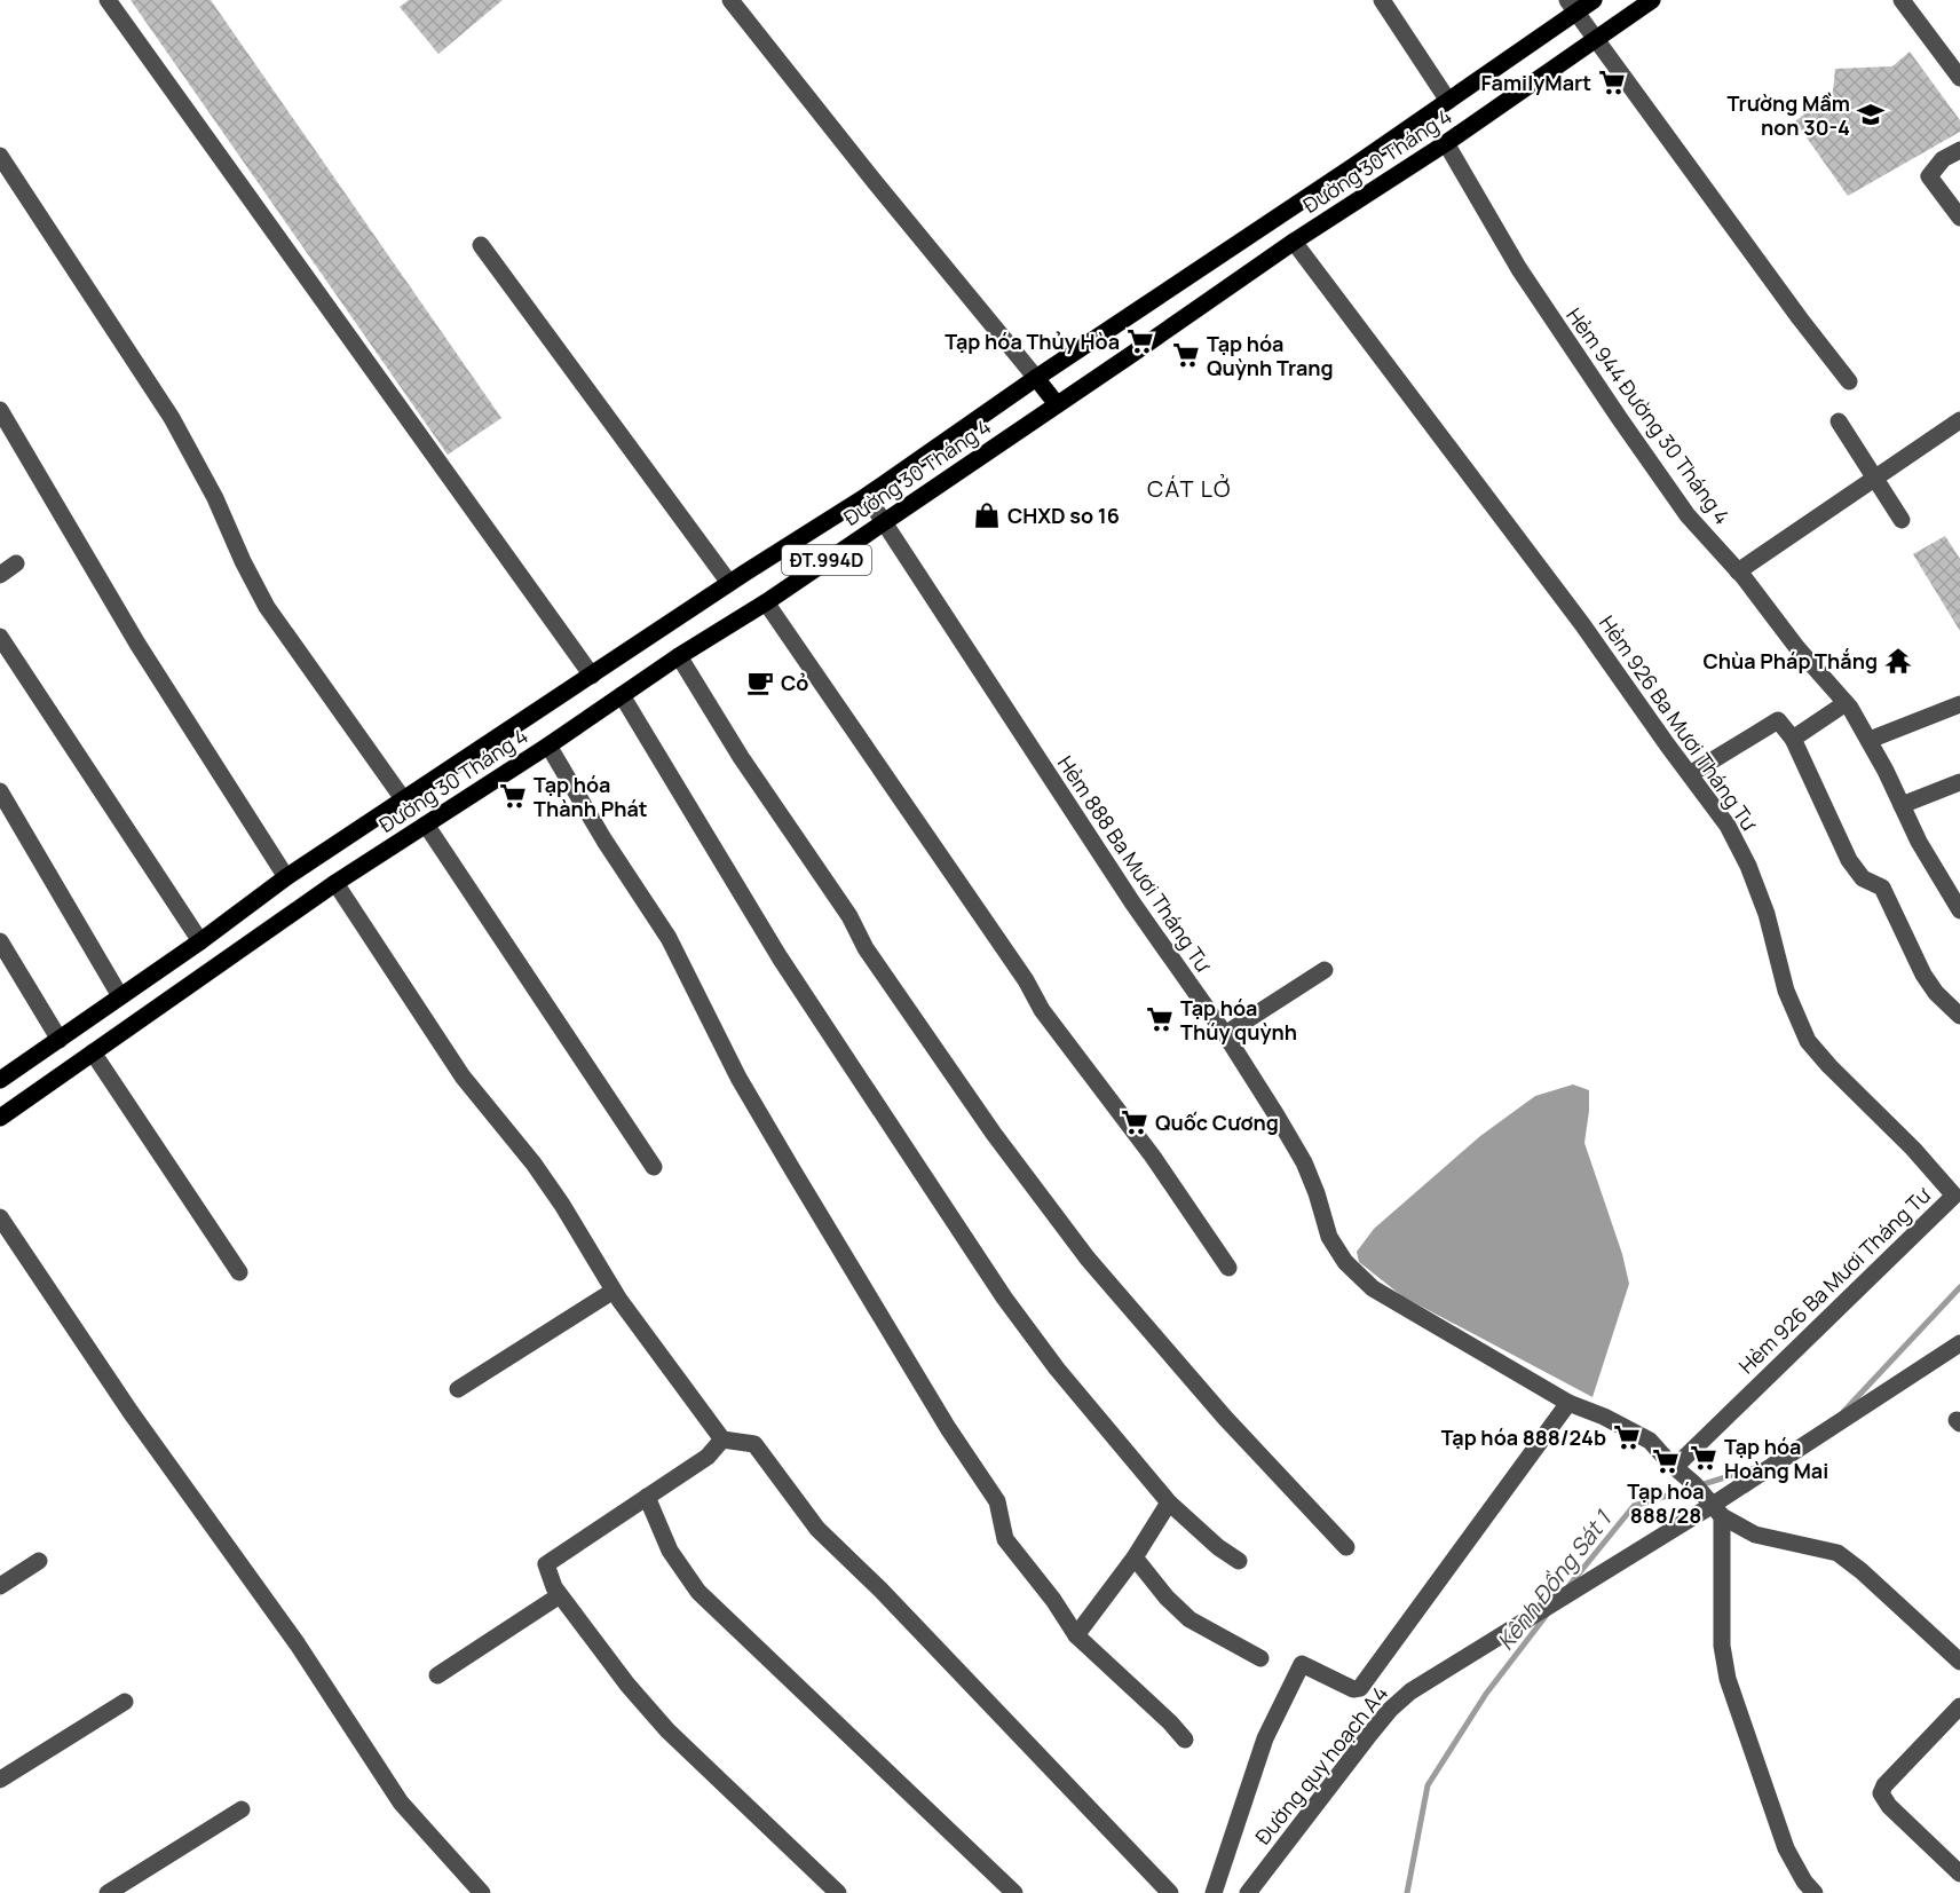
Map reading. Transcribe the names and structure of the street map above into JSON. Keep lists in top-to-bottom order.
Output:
{
  "streets": {
    "main road": ["Đường 30 Tháng 4", "ĐT.994D"],
    "street": [
      "Hẻm 944 Đường 30 Tháng 4",
      "Hẻm 926 Ba Mươi Tháng Tư",
      "Hẻm 888 Ba Mươi Tháng Tư",
      "Đường quy hoạch A4"
    ]
  },
  "crossings": [
    ["Đường 30 Tháng 4", "Hẻm 944 Đường 30 Tháng 4"],
    ["Đường 30 Tháng 4", "Hẻm 926 Ba Mươi Tháng Tư"],
    ["Đường 30 Tháng 4", "Hẻm 888 Ba Mươi Tháng Tư"],
    ["Hẻm 926 Ba Mươi Tháng Tư", "Hẻm 888 Ba Mươi Tháng Tư"],
    ["Hẻm 888 Ba Mươi Tháng Tư", "Đường quy hoạch A4"]
  ],
  "districts": ["CÁT LỞ"],
  "water": ["Kênh Đồng Sát 1"],
  "places": {
    "supermarket": [
      "FamilyMart",
      "Tạp hóa Thủy Hòa",
      "Tạp hóa Quỳnh Trang",
      "Tạp hóa Thành Phát",
      "Tạp hóa Thúy quỳnh",
      "Quốc Cương",
      "Tạp hóa 888/24b",
      "Tạp hóa Hoàng Mai",
      "Tạp hóa 888/28"
    ],
    "school or university": ["Trường Mầm non 30-4"],
    "shop": ["CHXD so 16"],
    "temple": ["Chùa Pháp Thắng"],
    "cafe": ["Cỏ"]
  }
}
